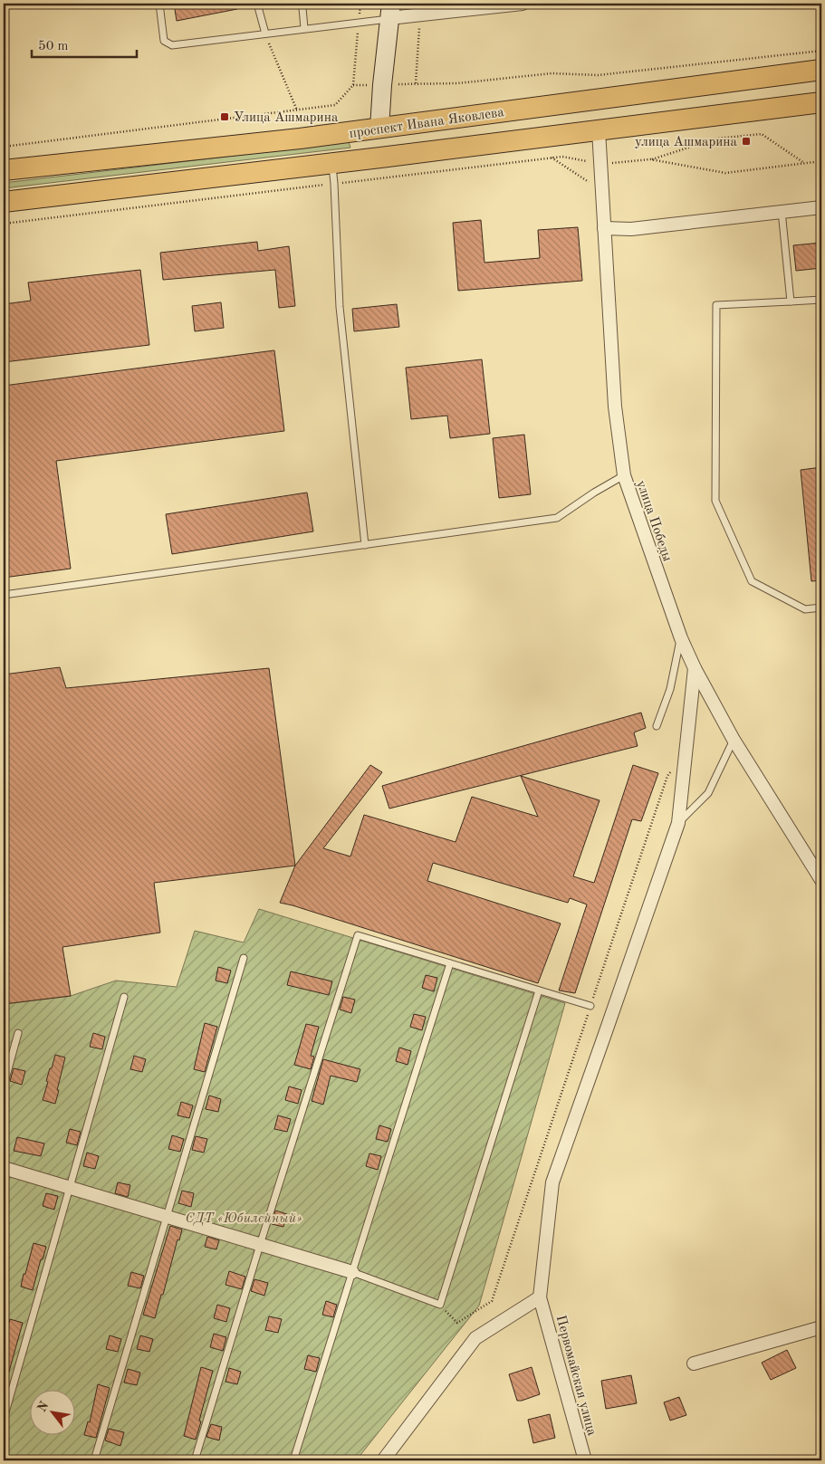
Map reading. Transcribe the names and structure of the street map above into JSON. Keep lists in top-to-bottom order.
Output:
{
  "streets": {
    "main road": ["проспект Ивана Яковлева"],
    "street": ["улица Победы", "Первомайская улица"]
  },
  "crossings": [
    ["проспект Ивана Яковлева", "улица Победы"]
  ],
  "parks": ["СДТ «Юбилейный»"],
  "places": {
    "transit": ["Улица Ашмарина", "улица Ашмарина"]
  },
  "scale_bar": "50 m",
  "north": "top left"
}
